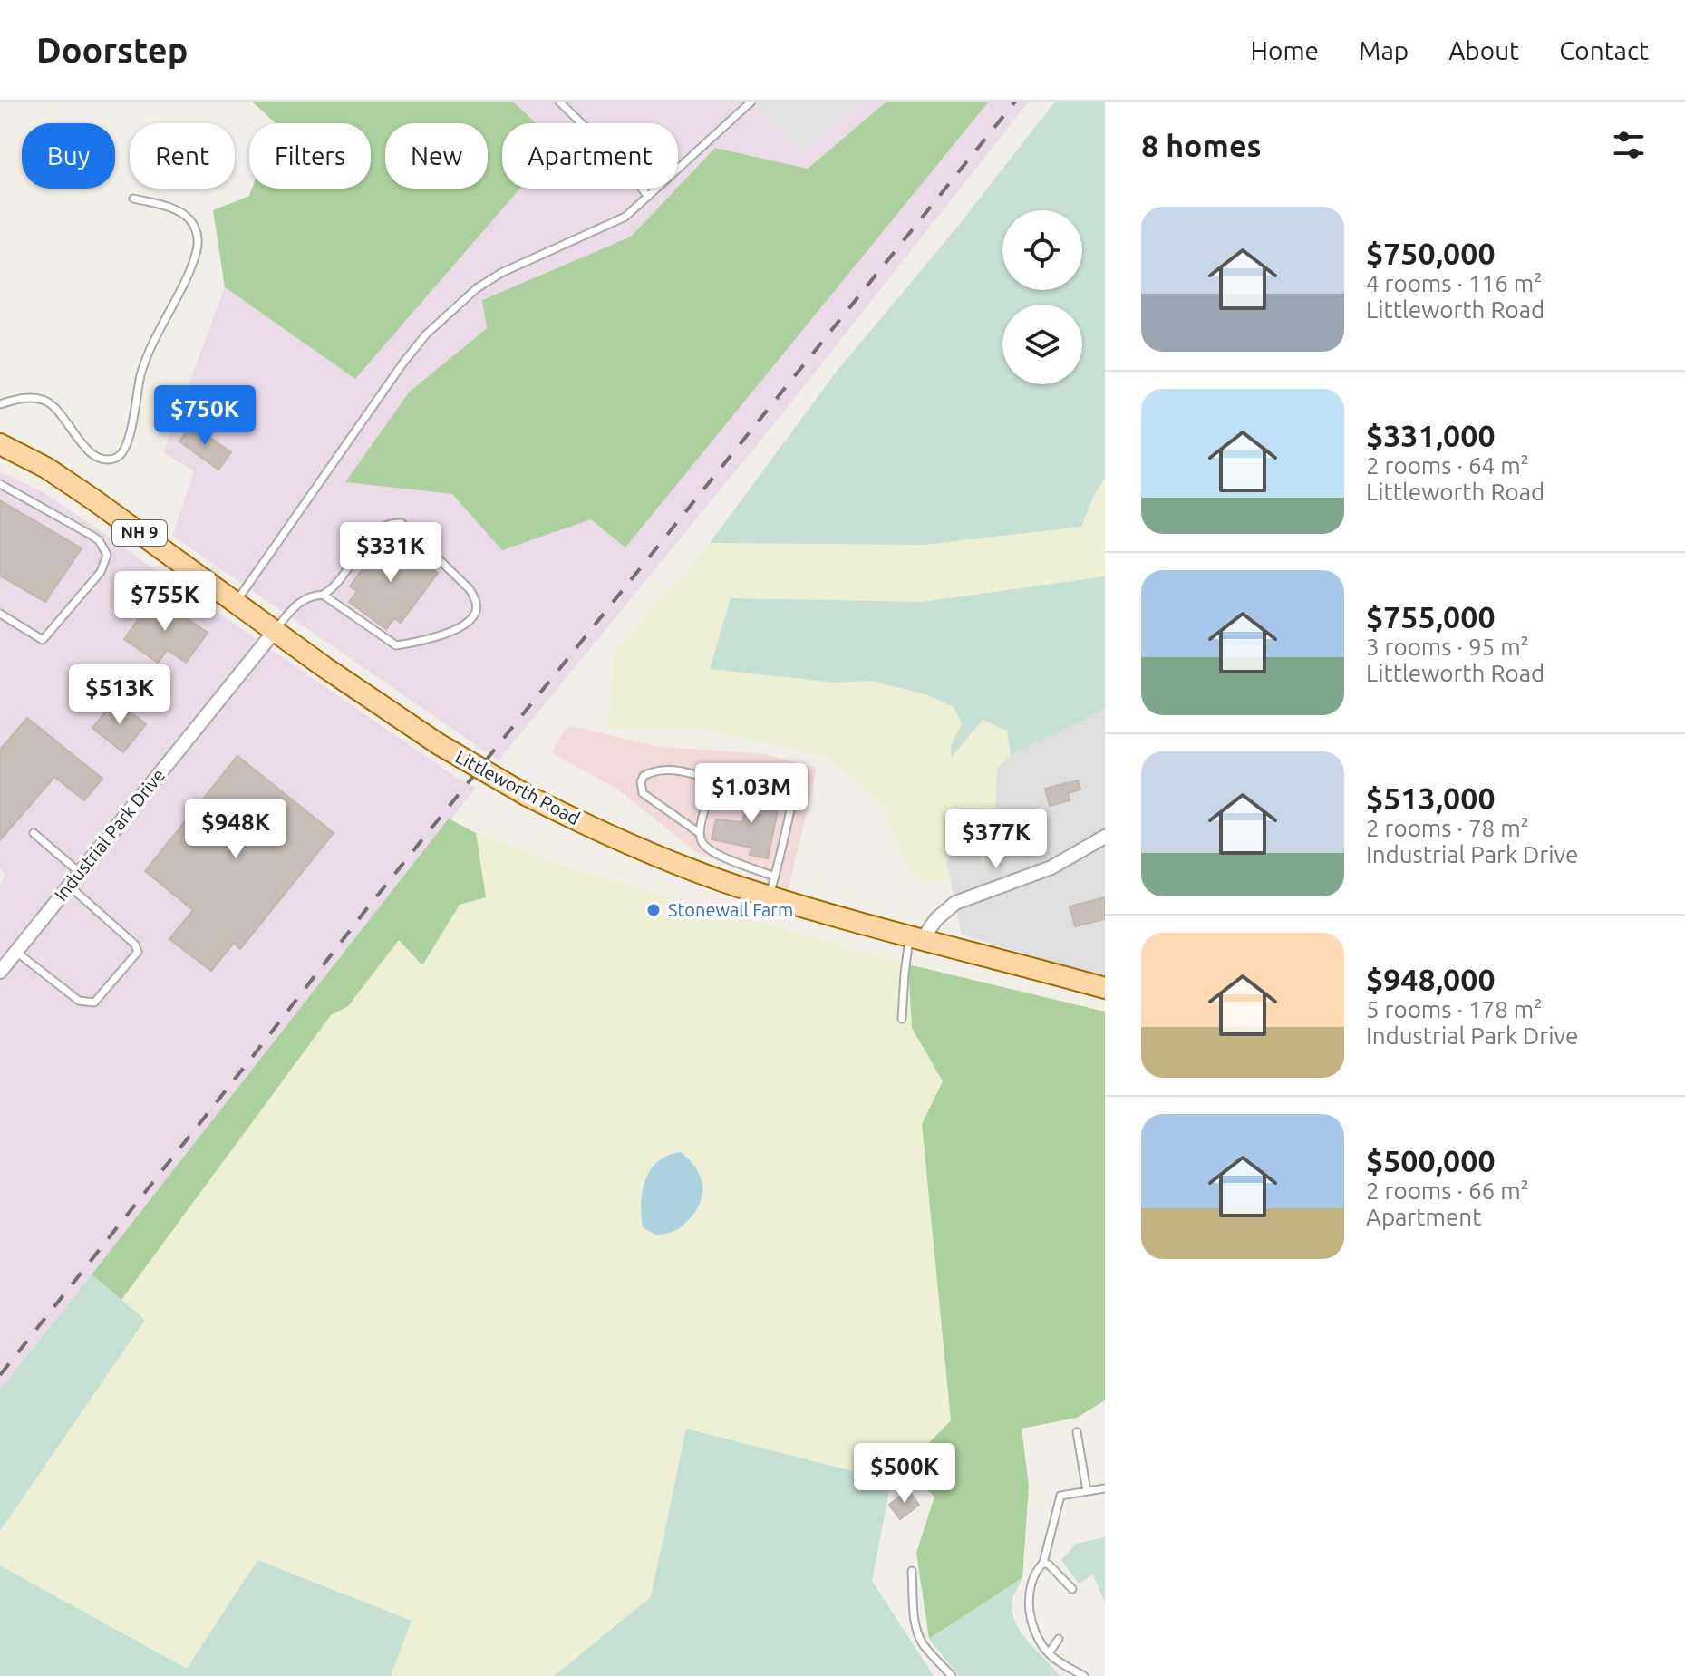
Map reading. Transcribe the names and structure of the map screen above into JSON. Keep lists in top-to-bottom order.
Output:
{
  "streets": {
    "main road": ["NH 9", "Littleworth Road"],
    "street": ["Industrial Park Drive"]
  },
  "crossings": [
    ["Littleworth Road", "Industrial Park Drive"]
  ],
  "places": ["Stonewall Farm"],
  "page": {
    "header": "Doorstep",
    "nav": [
      "Home",
      "Map",
      "About",
      "Contact"
    ],
    "heading": "8 homes",
    "chip": [
      "Buy",
      "Rent",
      "Filters",
      "New",
      "Apartment"
    ],
    "list": [
      {
        "name": "$750,000",
        "note": "4 rooms · 116 m² · Littleworth Road"
      },
      {
        "name": "$331,000",
        "note": "2 rooms · 64 m² · Littleworth Road"
      },
      {
        "name": "$755,000",
        "note": "3 rooms · 95 m² · Littleworth Road"
      },
      {
        "name": "$513,000",
        "note": "2 rooms · 78 m² · Industrial Park Drive"
      },
      {
        "name": "$948,000",
        "note": "5 rooms · 178 m² · Industrial Park Drive"
      },
      {
        "name": "$500,000",
        "note": "2 rooms · 66 m² · Apartment"
      }
    ],
    "price": [
      "$750K",
      "$331K",
      "$755K",
      "$513K",
      "$1.03M",
      "$948K",
      "$377K",
      "$500K"
    ]
  }
}
